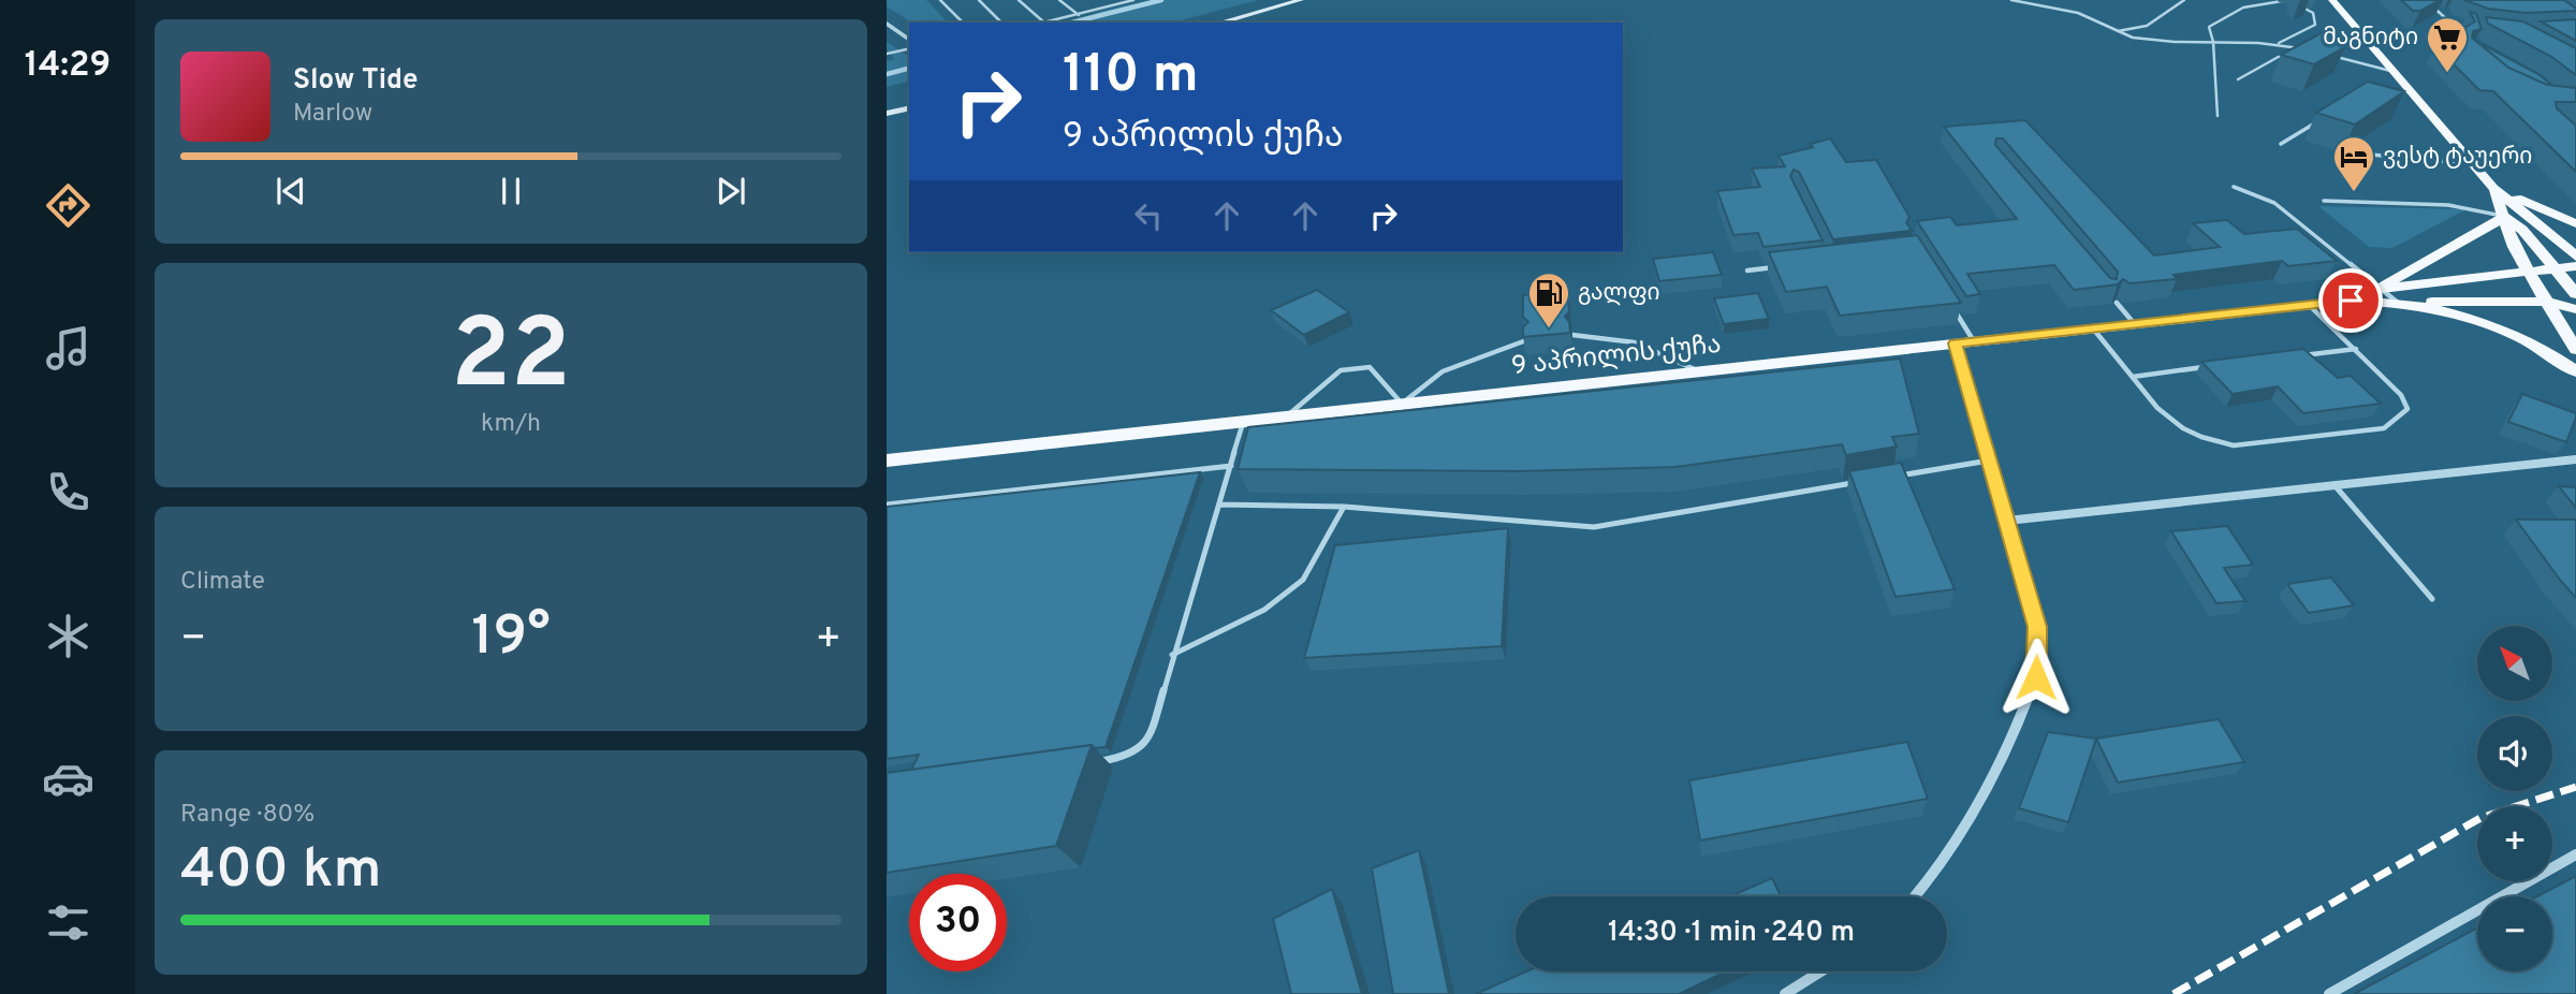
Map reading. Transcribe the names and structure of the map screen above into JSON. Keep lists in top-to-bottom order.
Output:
{
  "streets": {
    "main road": ["9 აპრილის ქუჩა"]
  },
  "places": {
    "supermarket": ["მაგნიტი"],
    "hotel": ["ვესტ ტაუერი"],
    "fuel station": ["გალფი"]
  },
  "north": "top left",
  "page": {
    "tabs": "14:29",
    "turn": ["110 m", "9 აპრილის ქუჩა"],
    "song": ["Slow Tide", "Marlow"],
    "tile": [
      ["22", "km/h"],
      "Climate",
      ["Range · 80%", "400 km"]
    ],
    "heat": ["−", "19°", "+"],
    "map_buttons": ["+", "−"],
    "limit": "30",
    "trip": "14:30 · 1 min · 240 m"
  }
}
